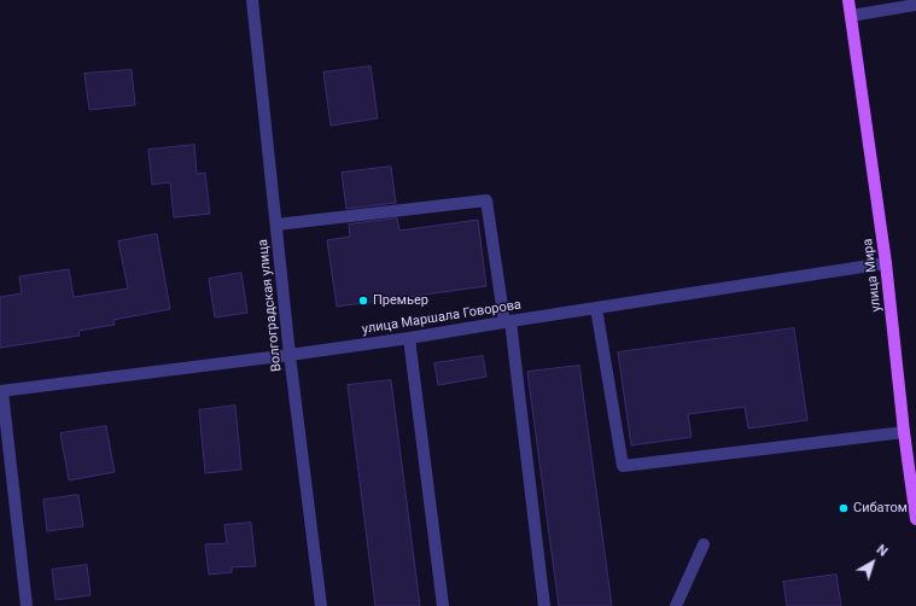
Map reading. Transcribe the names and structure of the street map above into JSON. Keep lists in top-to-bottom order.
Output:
{
  "streets": {
    "main road": ["улица Мира"],
    "street": ["Волгоградская улица", "улица Маршала Говорова"]
  },
  "crossings": [
    ["улица Мира", "улица Маршала Говорова"],
    ["Волгоградская улица", "улица Маршала Говорова"]
  ],
  "places": ["Премьер", "Сибатом"],
  "north": "top right"
}
